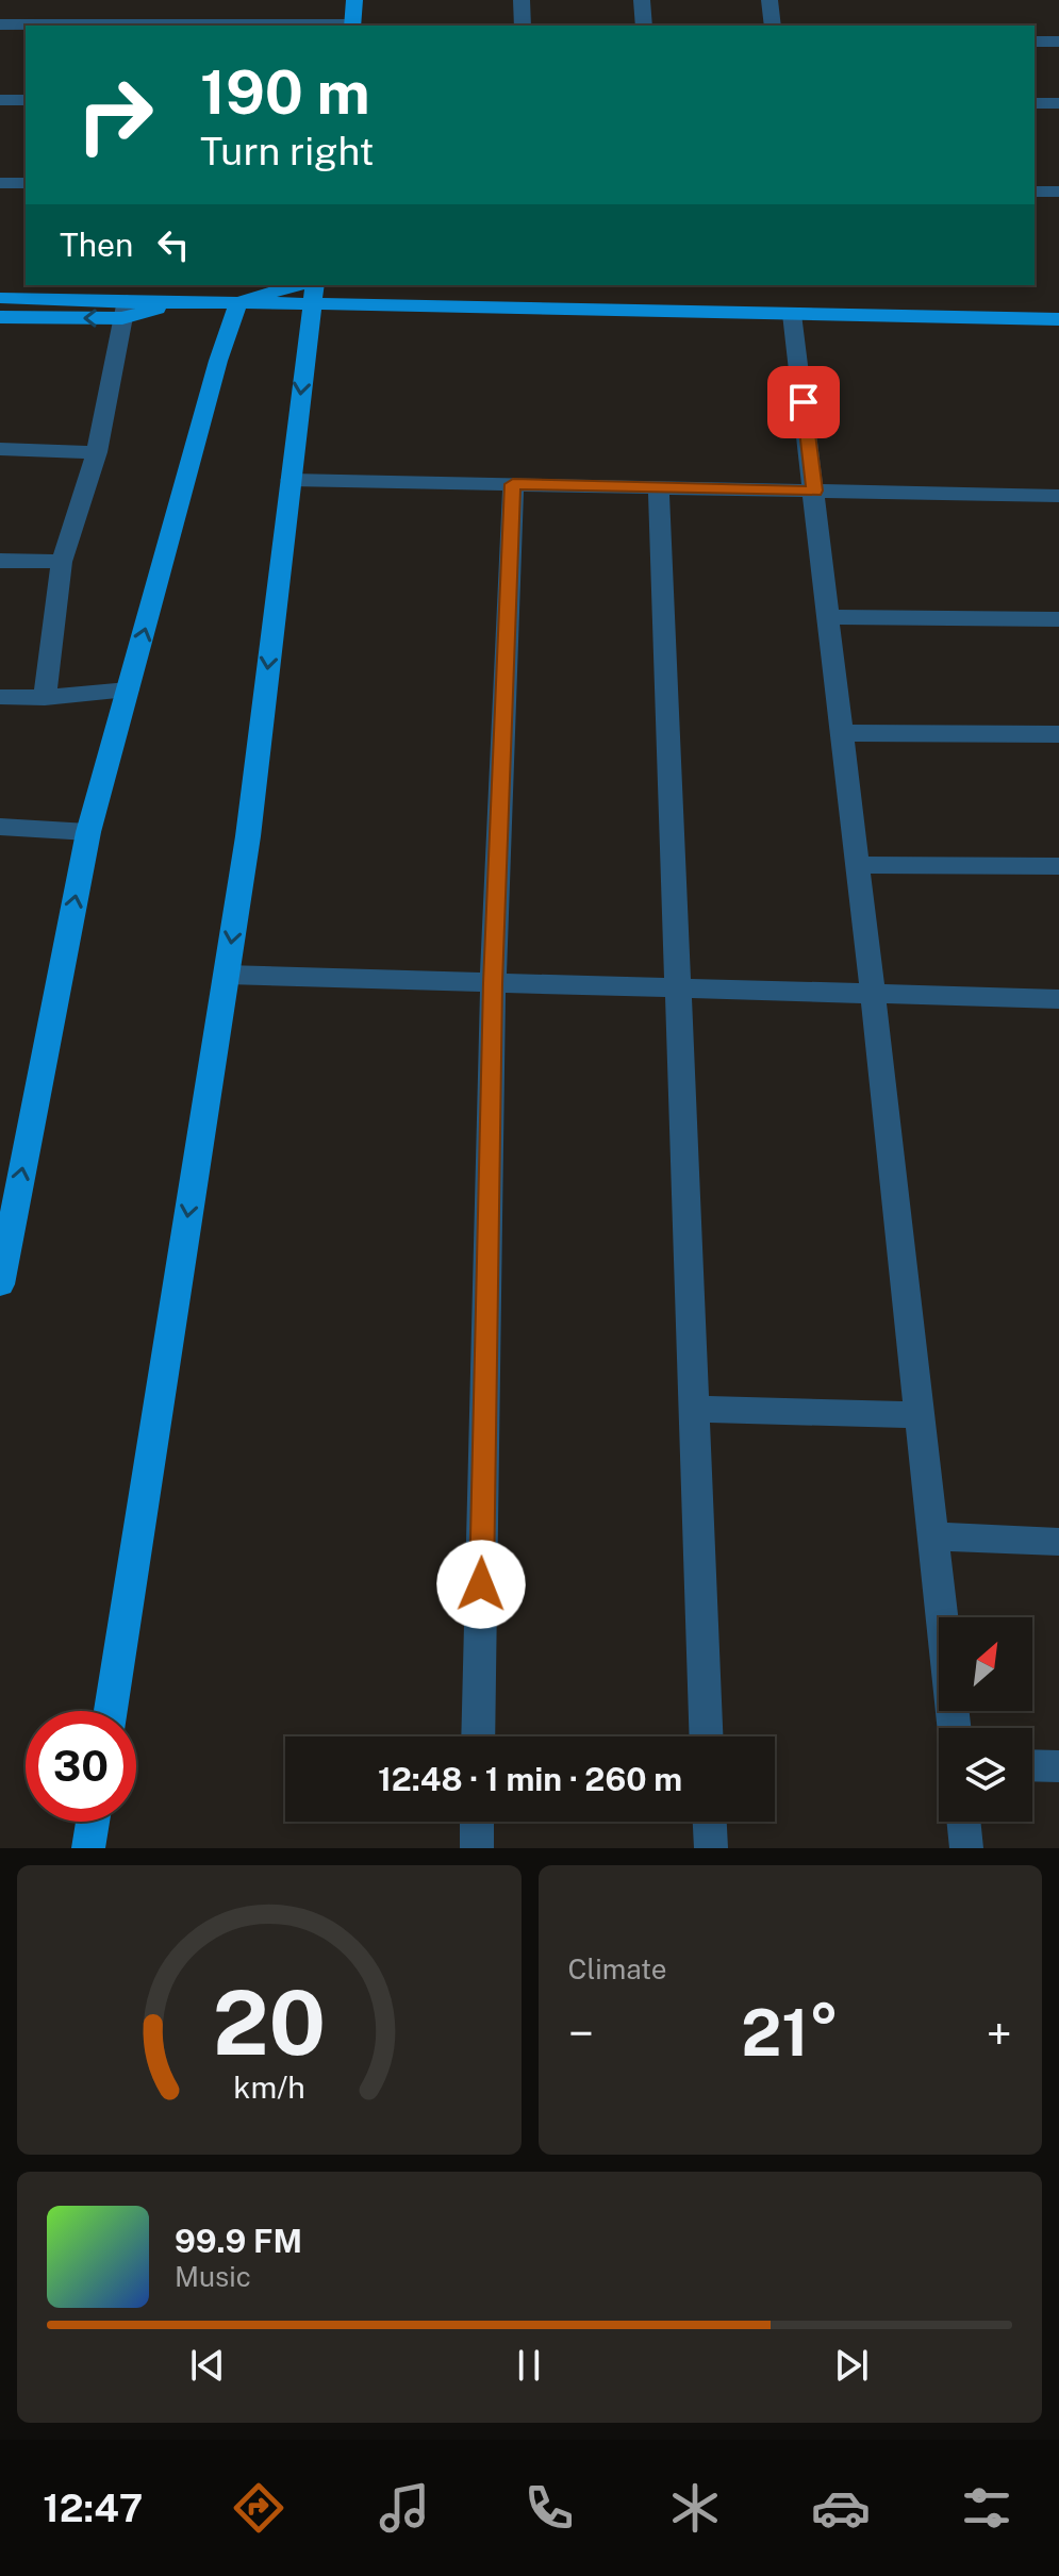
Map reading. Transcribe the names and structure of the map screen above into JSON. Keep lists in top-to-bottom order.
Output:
{
  "north": "top right",
  "page": {
    "turn": ["190 m", "Turn right"],
    "then": "Then",
    "limit": "30",
    "trip": "12:48 · 1 min · 260 m",
    "tile": "Climate",
    "heat": ["−", "21°", "+"],
    "song": ["99.9 FM", "Music"],
    "tabs": "12:47",
    "gauge": ["20", "km/h"]
  }
}
